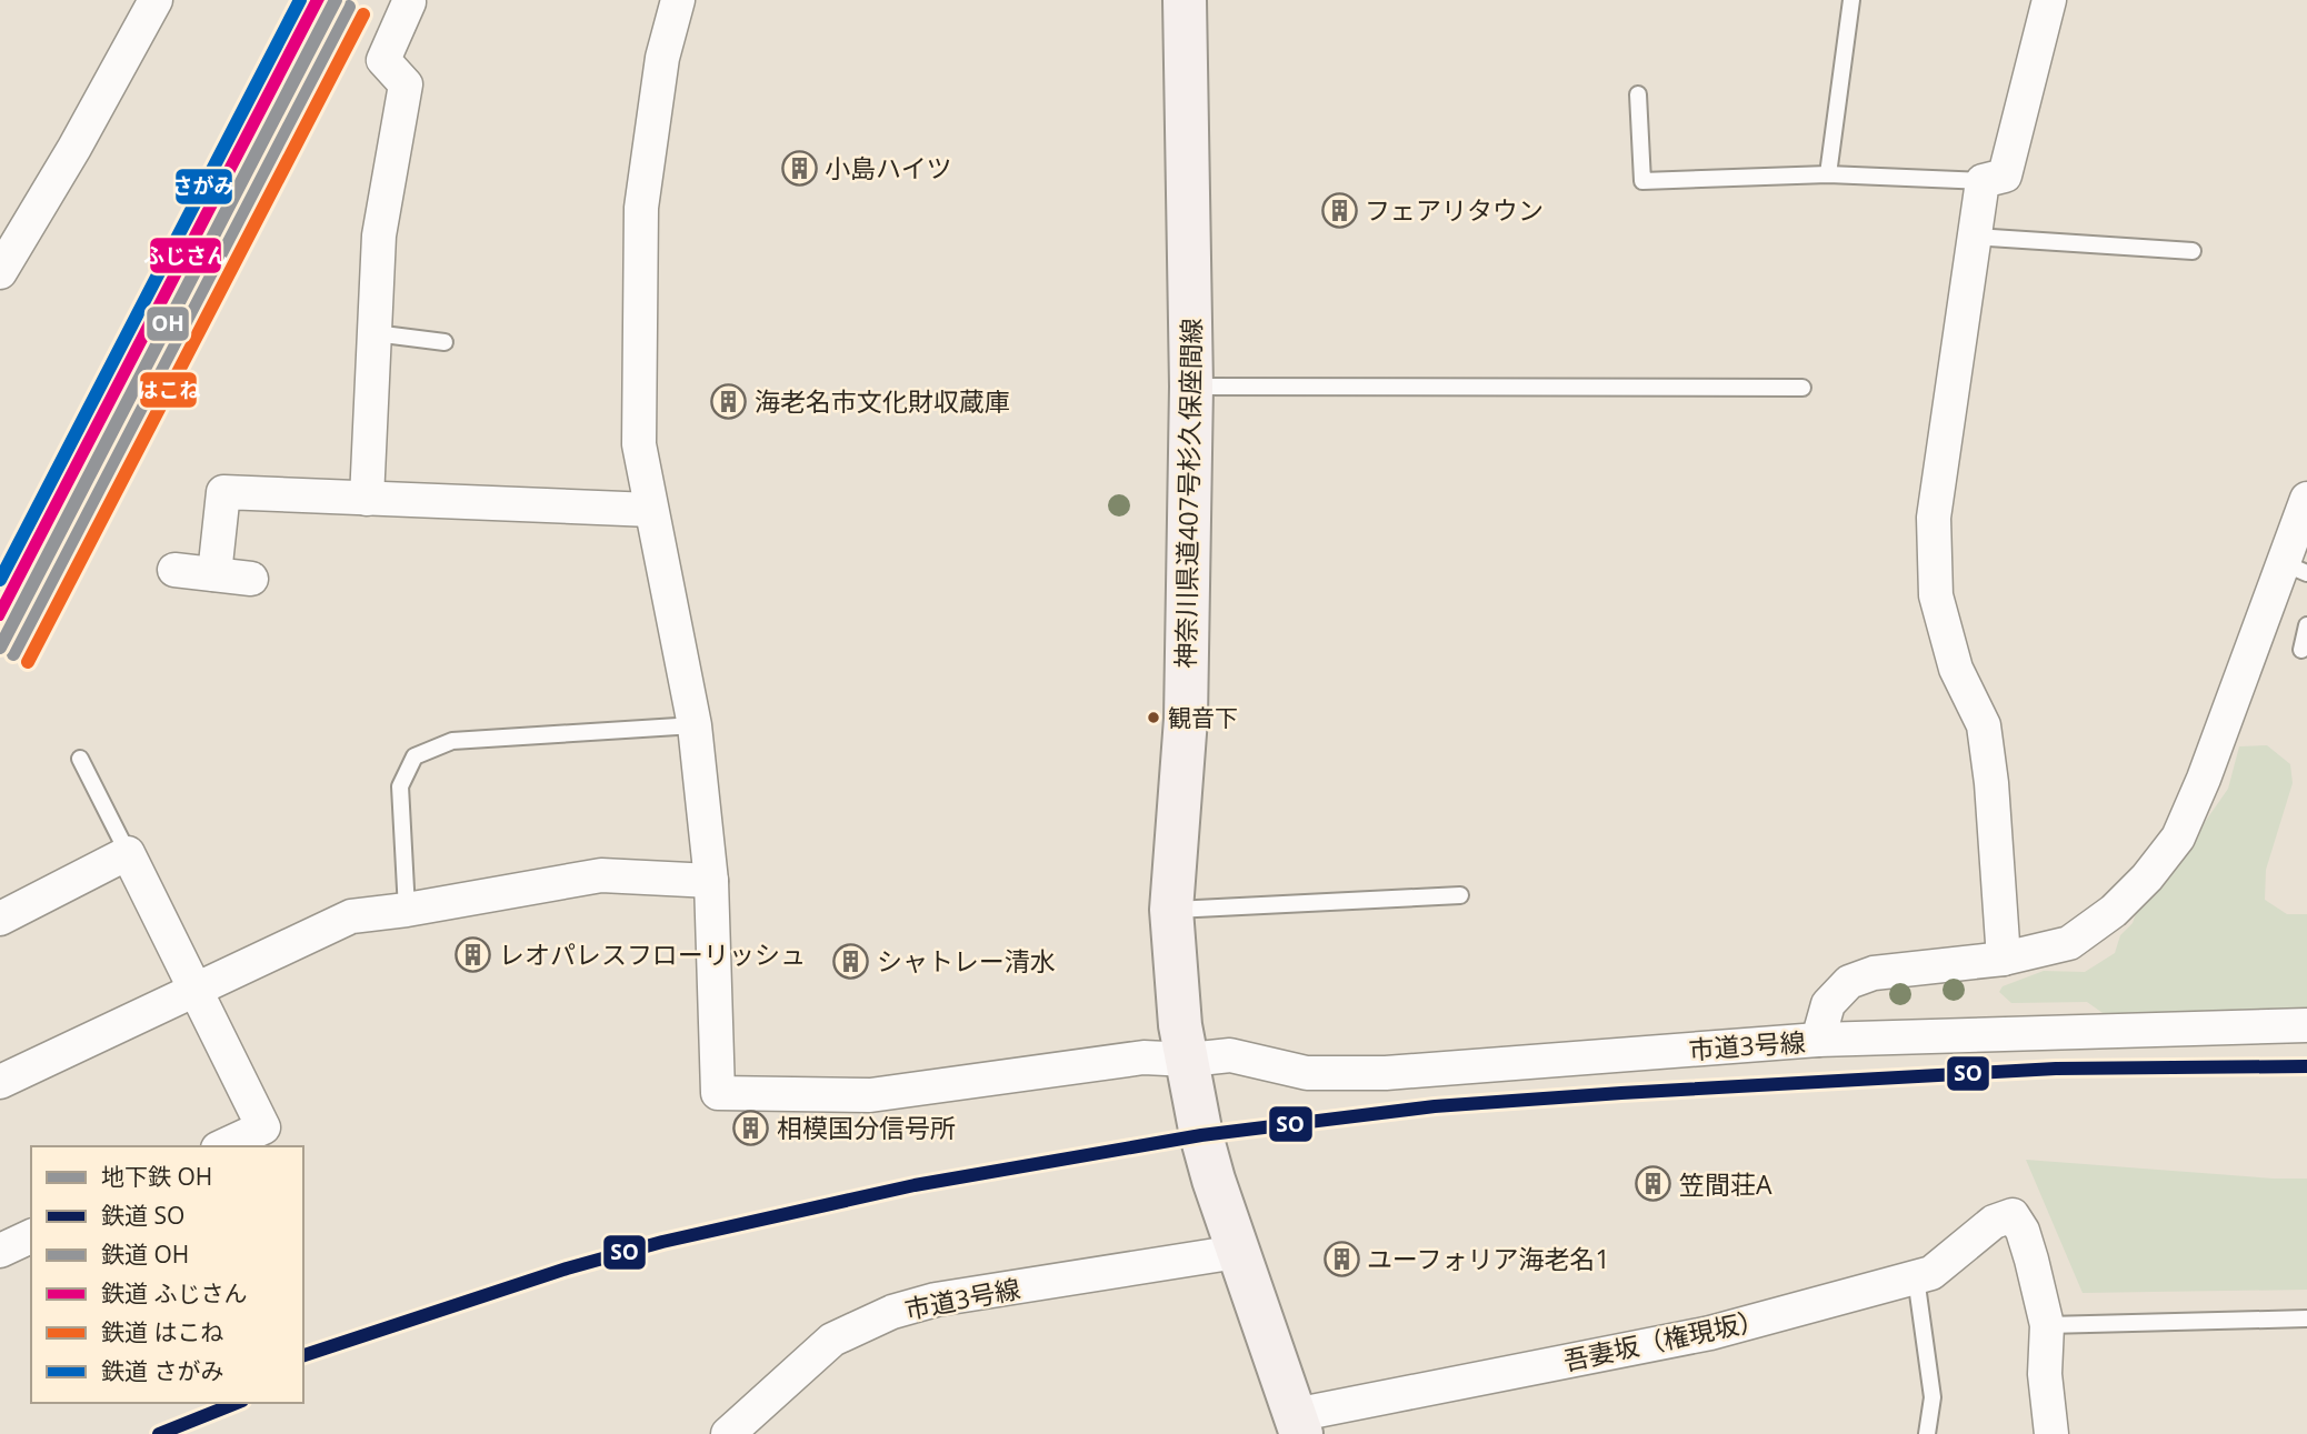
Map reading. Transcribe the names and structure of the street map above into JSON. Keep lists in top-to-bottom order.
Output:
{
  "streets": {
    "main road": ["神奈川県道407号杉久保座間線"],
    "street": ["市道3号線", "吾妻坂（権現坂）"]
  },
  "crossings": [
    ["神奈川県道407号杉久保座間線", "市道3号線"],
    ["神奈川県道407号杉久保座間線", "吾妻坂（権現坂）"]
  ],
  "places": {
    "building": [
      "小島ハイツ",
      "フェアリタウン",
      "海老名市文化財収蔵庫",
      "レオパレスフローリッシュ",
      "シャトレー清水",
      "相模国分信号所",
      "笠間荘A",
      "ユーフォリア海老名1"
    ],
    "other": ["観音下"]
  },
  "lines": [
    "metro line OH",
    "rail line ふじさん",
    "rail line さがみ",
    "rail line OH",
    "rail line はこね",
    "rail line SO"
  ],
  "legend": [
    "地下鉄 OH",
    "鉄道 SO",
    "鉄道 OH",
    "鉄道 ふじさん",
    "鉄道 はこね",
    "鉄道 さがみ"
  ]
}
